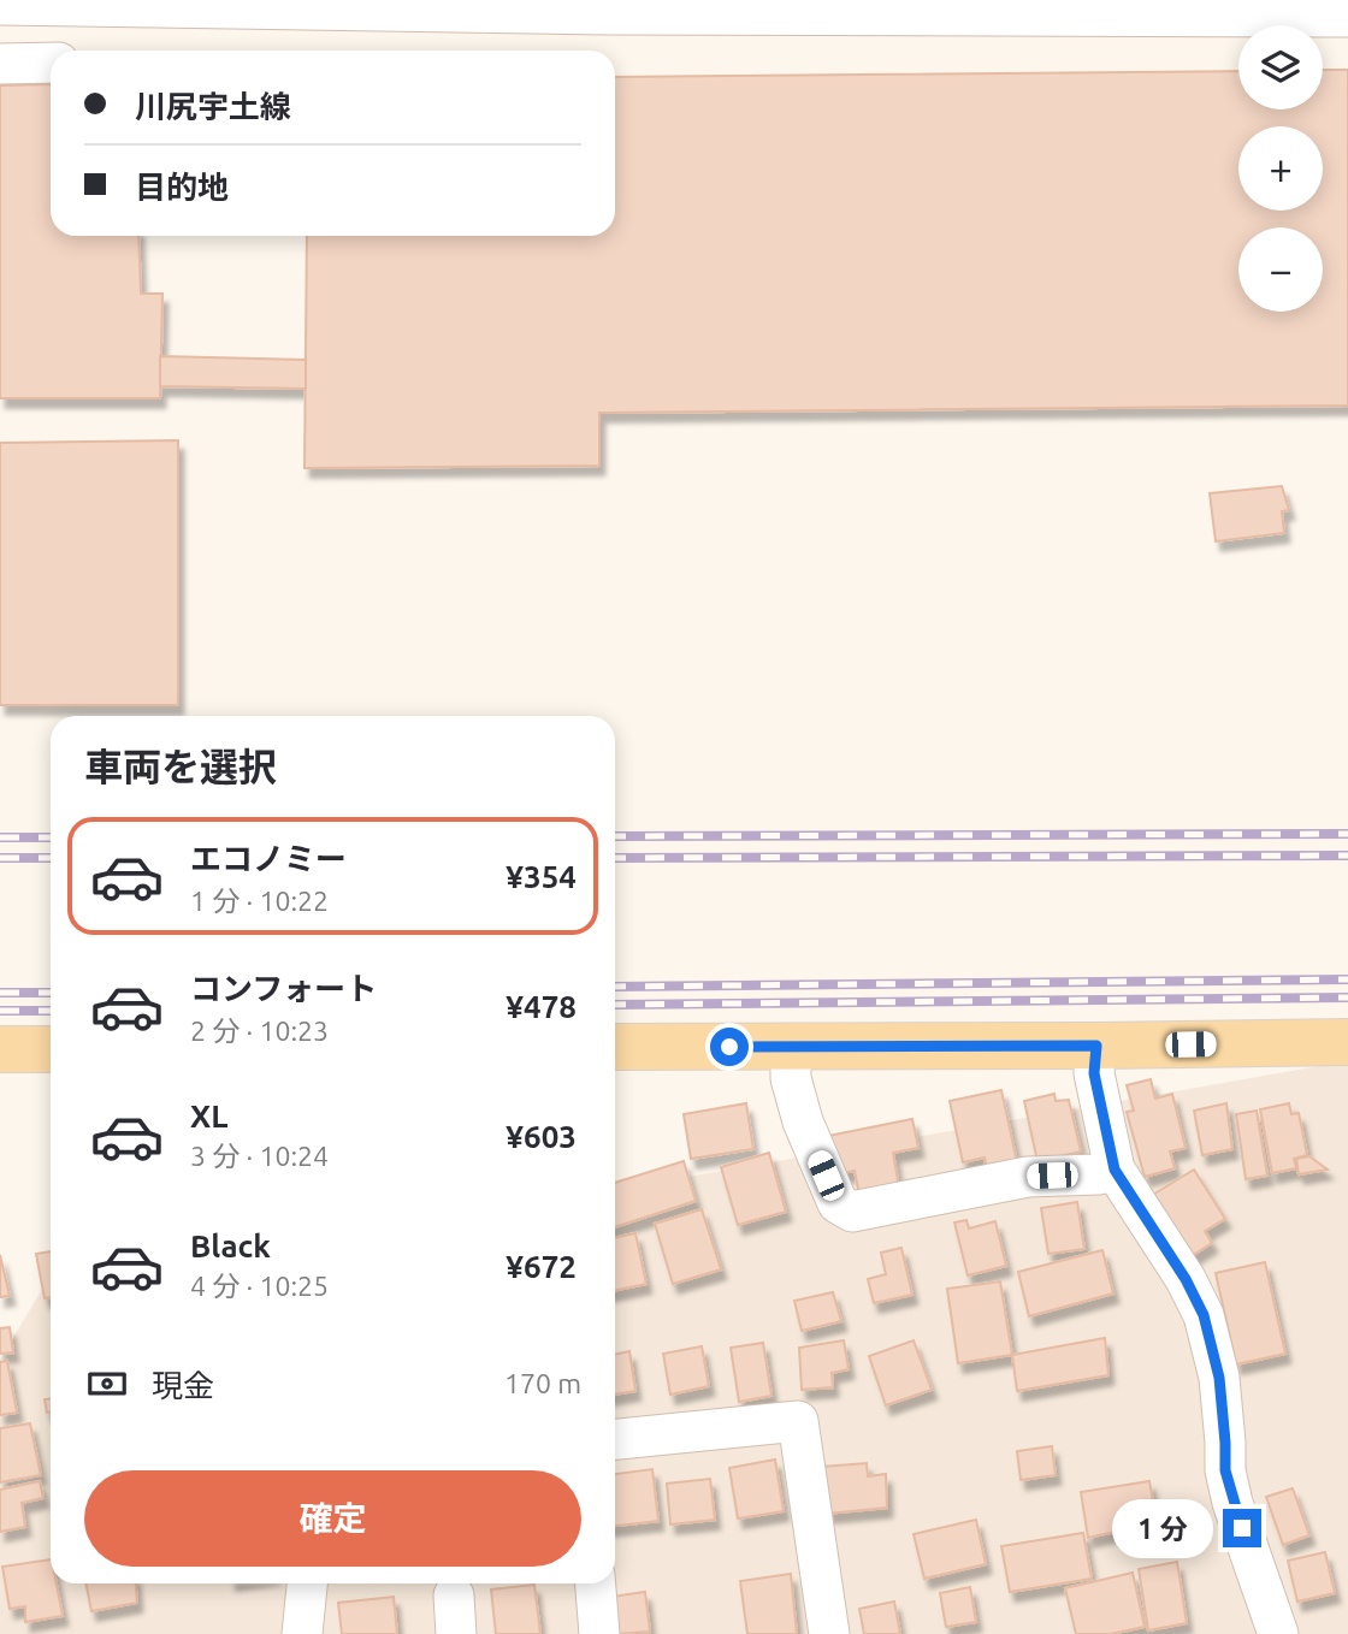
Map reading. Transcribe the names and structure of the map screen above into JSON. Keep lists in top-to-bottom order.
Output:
{
  "page": {
    "map_buttons": ["+", "−"],
    "banner": ["川尻宇土線", "目的地"],
    "heading": "車両を選択",
    "list": [
      {
        "name": "エコノミー",
        "note": "1 分 · 10:22",
        "value": "¥354"
      },
      {
        "name": "コンフォート",
        "note": "2 分 · 10:23",
        "value": "¥478"
      },
      {
        "name": "XL",
        "note": "3 分 · 10:24",
        "value": "¥603"
      },
      {
        "name": "Black",
        "note": "4 分 · 10:25",
        "value": "¥672"
      }
    ],
    "pay": ["現金", "170 m"],
    "buttons": "確定",
    "bubble": "1 分"
  }
}
